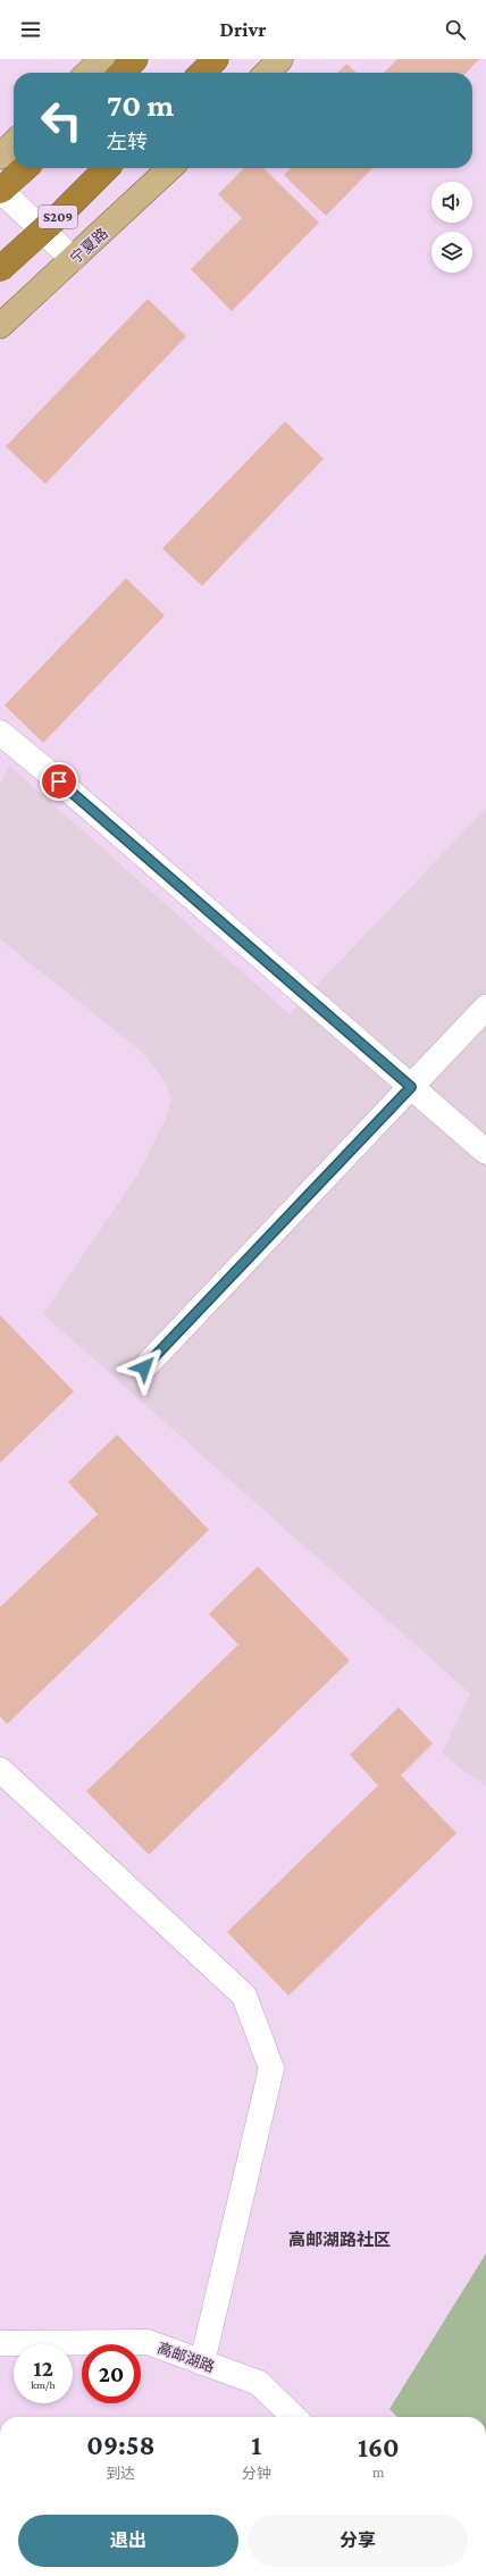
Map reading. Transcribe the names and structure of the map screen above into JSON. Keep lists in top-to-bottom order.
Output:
{
  "streets": {
    "highway": ["S209"],
    "main road": ["宁夏路"],
    "street": ["高邮湖路"]
  },
  "districts": ["高邮湖路社区"],
  "page": {
    "header": "Drivr",
    "turn": ["70 m", "左转"],
    "speed": "12 km/h",
    "limit": "20",
    "eta": [
      "09:58",
      "到达",
      "1",
      "分钟",
      "160",
      "m"
    ],
    "buttons": ["退出", "分享"]
  }
}
